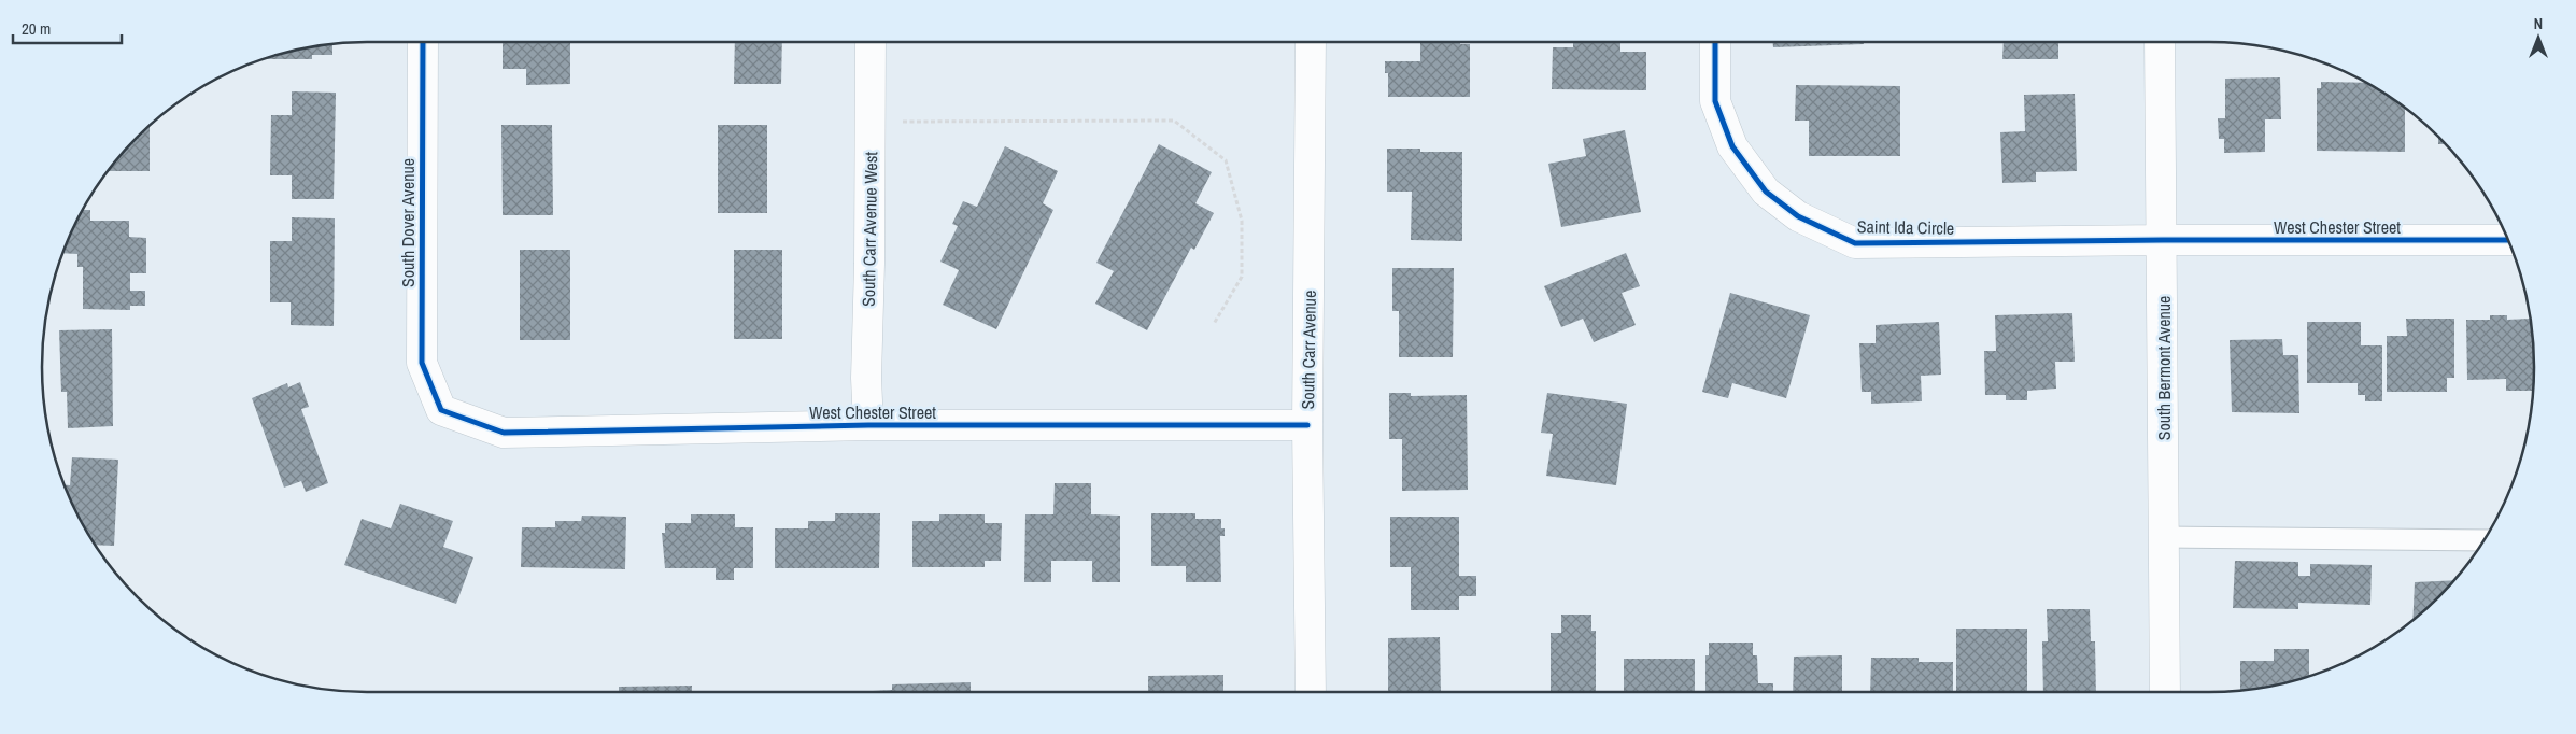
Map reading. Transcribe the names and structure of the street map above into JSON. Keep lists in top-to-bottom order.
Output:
{
  "streets": {
    "street": [
      "South Dover Avenue",
      "Saint Ida Circle",
      "West Chester Street",
      "South Carr Avenue West",
      "South Carr Avenue",
      "South Bermont Avenue"
    ]
  },
  "crossings": [
    ["South Dover Avenue", "West Chester Street"],
    ["Saint Ida Circle", "West Chester Street"],
    ["Saint Ida Circle", "South Bermont Avenue"],
    ["West Chester Street", "South Carr Avenue West"],
    ["West Chester Street", "South Carr Avenue"],
    ["West Chester Street", "South Bermont Avenue"]
  ],
  "scale_bar": "20 m",
  "north": "top"
}
